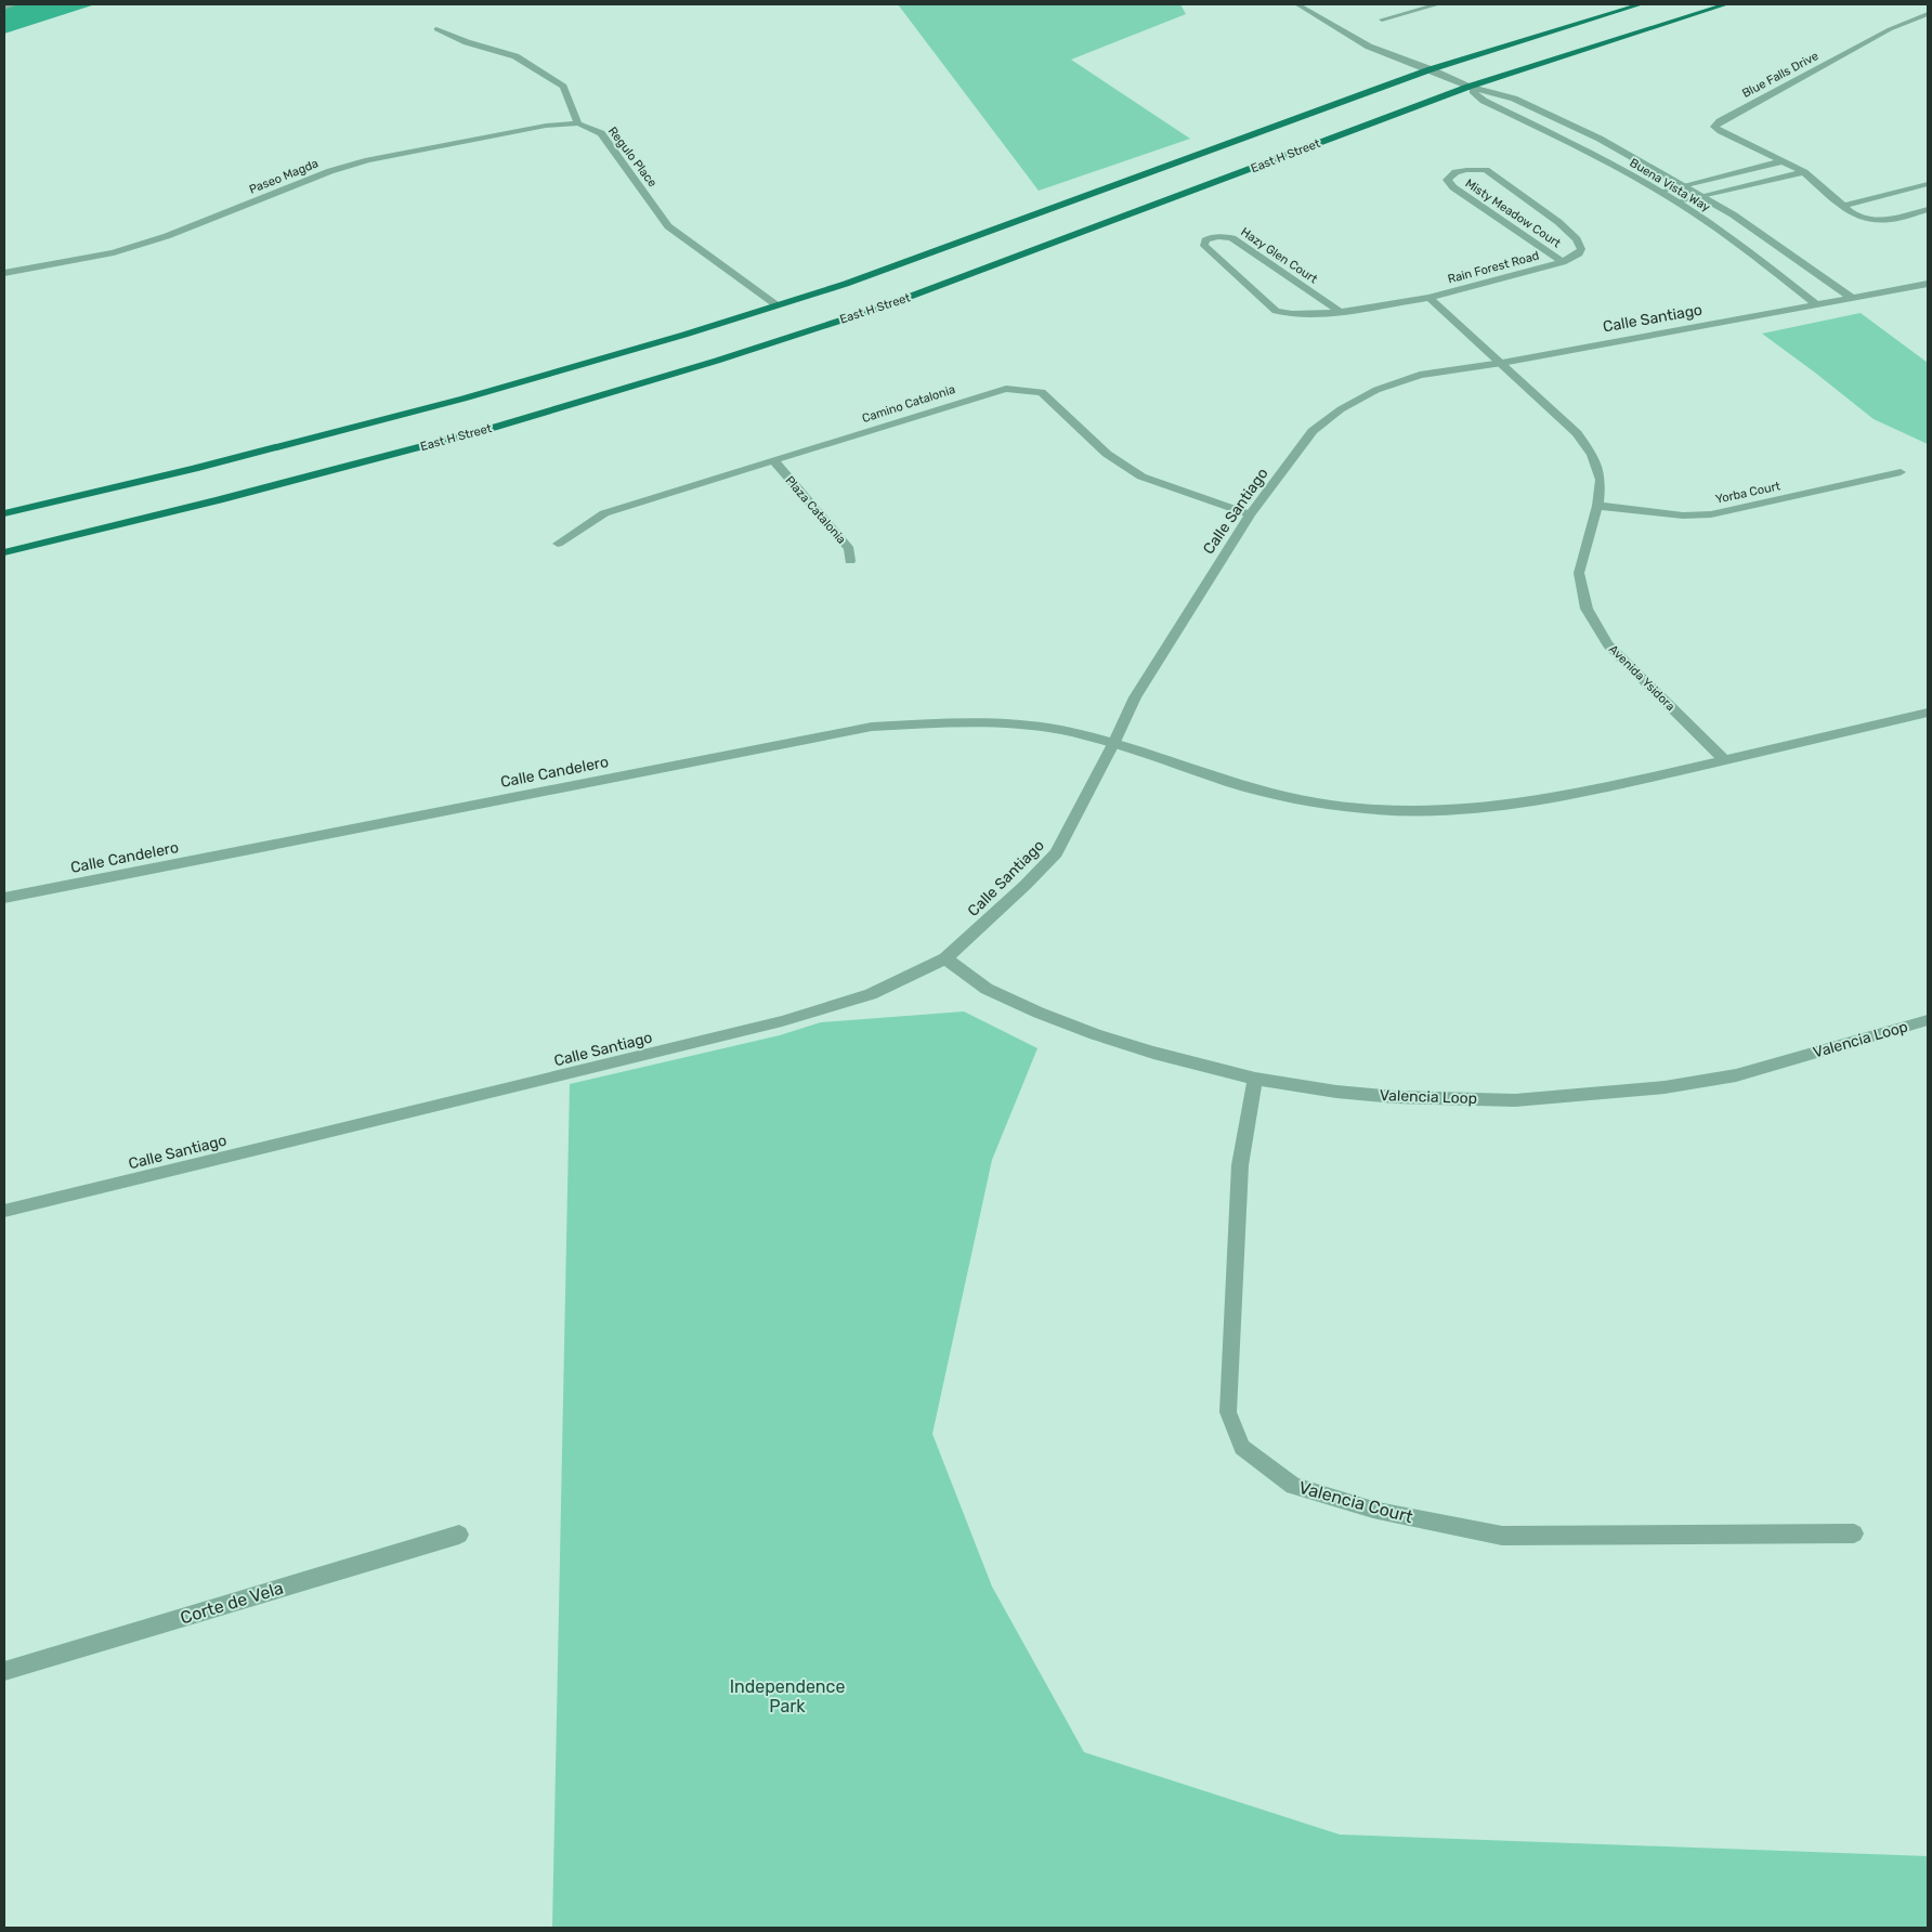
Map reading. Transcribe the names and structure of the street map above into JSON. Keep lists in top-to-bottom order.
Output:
{
  "streets": {
    "main road": ["East H Street"],
    "street": [
      "Blue Falls Drive",
      "Regulo Place",
      "Paseo Magda",
      "Buena Vista Way",
      "Misty Meadow Court",
      "Hazy Glen Court",
      "Rain Forest Road",
      "Calle Santiago",
      "Camino Catalonia",
      "Yorba Court",
      "Plaza Catalonia",
      "Avenida Ysidora",
      "Calle Candelero",
      "Valencia Loop",
      "Valencia Court",
      "Corte de Vela"
    ]
  },
  "crossings": [
    ["East H Street", "Buena Vista Way"],
    ["Regulo Place", "Paseo Magda"],
    ["Buena Vista Way", "Calle Santiago"],
    ["Misty Meadow Court", "Rain Forest Road"],
    ["Hazy Glen Court", "Rain Forest Road"],
    ["Rain Forest Road", "Calle Santiago"],
    ["Rain Forest Road", "Avenida Ysidora"],
    ["Calle Santiago", "Camino Catalonia"],
    ["Calle Santiago", "Avenida Ysidora"],
    ["Calle Santiago", "Calle Candelero"],
    ["Calle Santiago", "Valencia Loop"],
    ["Camino Catalonia", "Plaza Catalonia"],
    ["Yorba Court", "Avenida Ysidora"],
    ["Valencia Loop", "Valencia Court"]
  ],
  "parks": ["Independence Park"]
}
